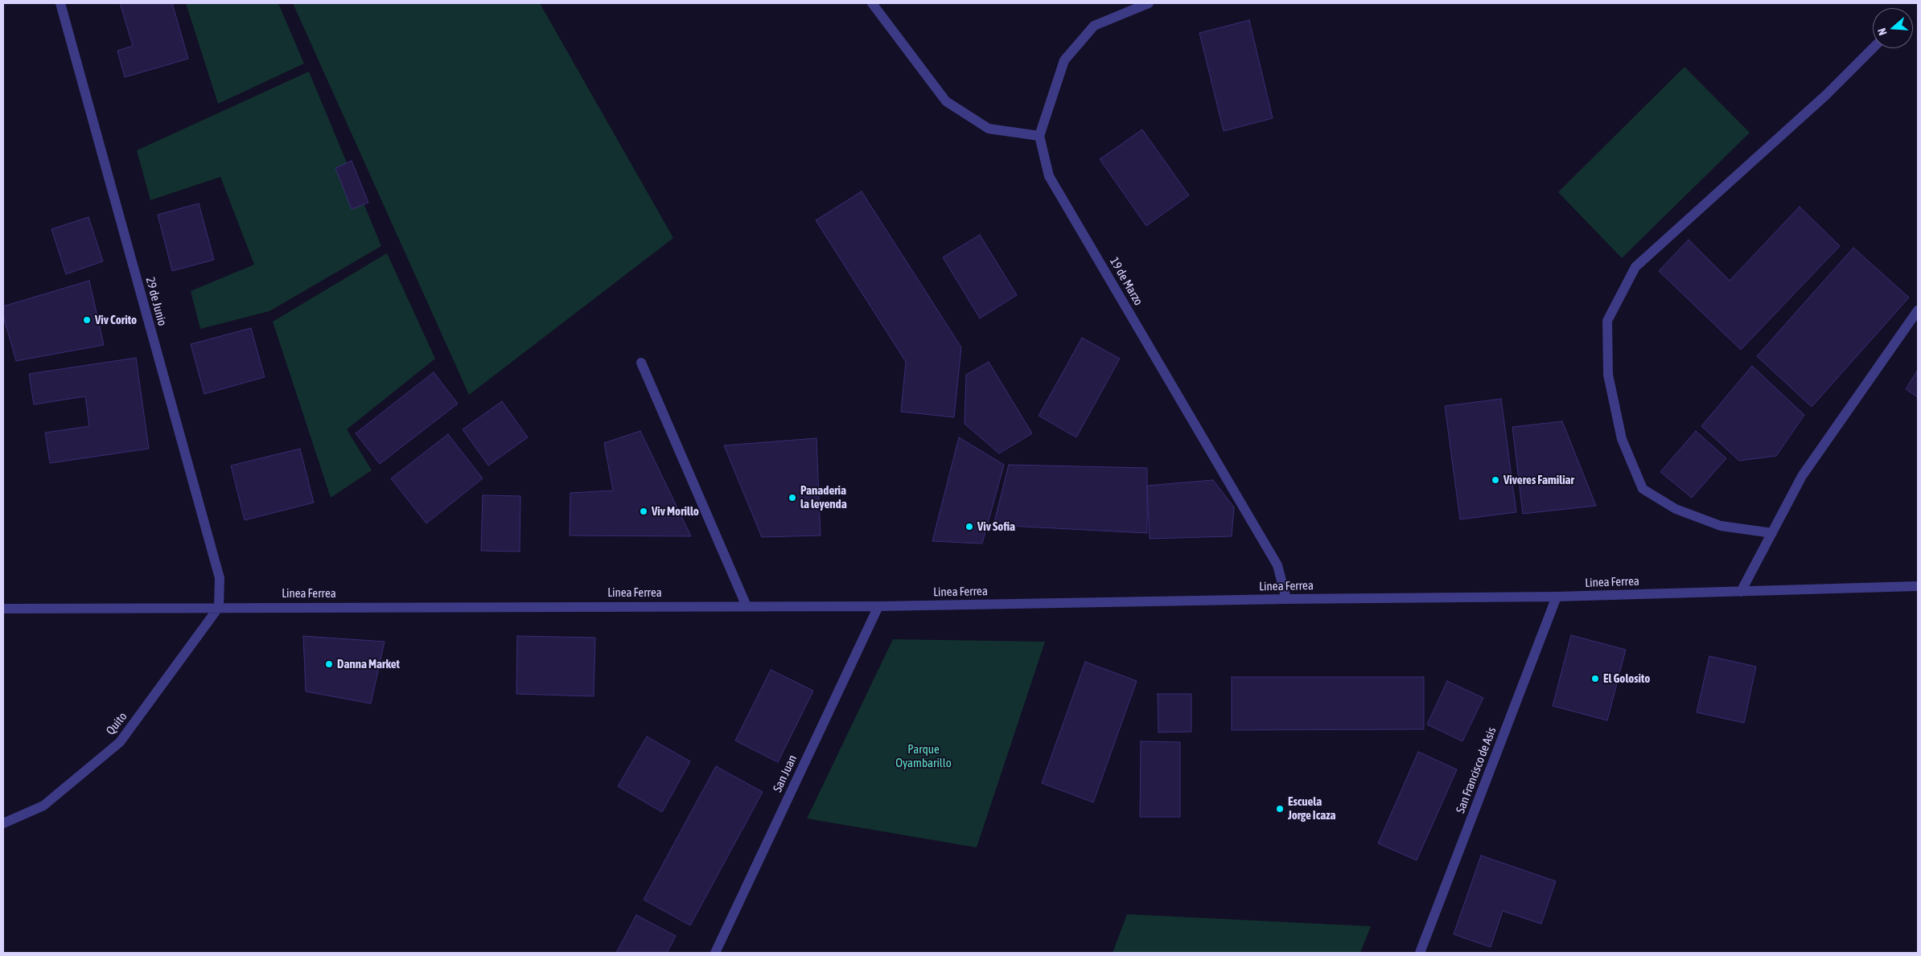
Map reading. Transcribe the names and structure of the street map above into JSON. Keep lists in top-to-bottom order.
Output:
{
  "streets": {
    "street": [
      "19 de Marzo",
      "29 de Junio",
      "Linea Ferrea",
      "Quito",
      "San Francisco de Asis",
      "San Juan"
    ]
  },
  "crossings": [
    ["19 de Marzo", "Linea Ferrea"],
    ["29 de Junio", "Linea Ferrea"],
    ["29 de Junio", "Quito"],
    ["Linea Ferrea", "Quito"],
    ["Linea Ferrea", "San Francisco de Asis"],
    ["Linea Ferrea", "San Juan"]
  ],
  "parks": ["Parque Oyambarillo"],
  "places": [
    "Viv Corito",
    "Viveres Familiar",
    "Panaderia la leyenda",
    "Viv Morillo",
    "Viv Sofia",
    "Danna Market",
    "El Golosito",
    "Escuela Jorge Icaza"
  ],
  "north": "left"
}
